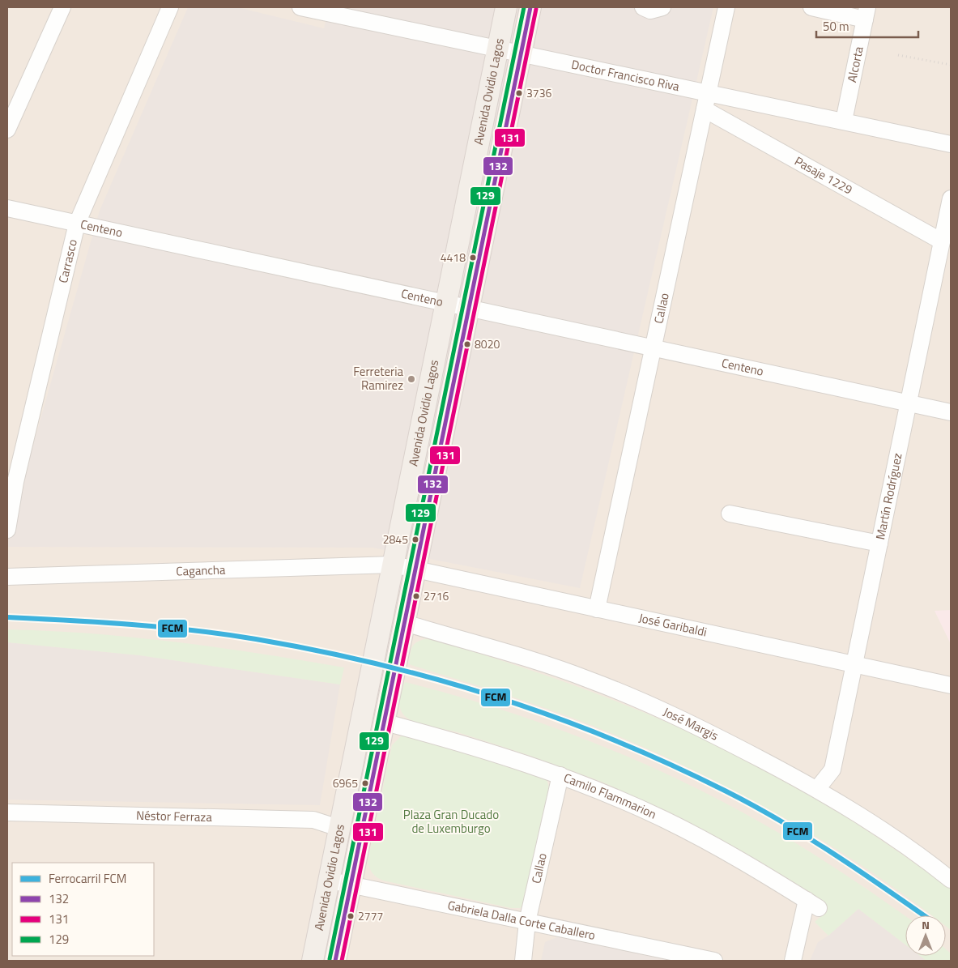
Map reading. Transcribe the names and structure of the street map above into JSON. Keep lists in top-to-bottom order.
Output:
{
  "streets": {
    "main road": ["Avenida Ovidio Lagos"],
    "street": [
      "Alcorta",
      "Doctor Francisco Riva",
      "Pasaje 1229",
      "Centeno",
      "Carrasco",
      "Callao",
      "Martín Rodríguez",
      "Cagancha",
      "José Garibaldi",
      "José Margis",
      "Camilo Flammarion",
      "Néstor Ferraza",
      "Gabriela Dalla Corte Caballero"
    ]
  },
  "crossings": [
    ["Alcorta", "Doctor Francisco Riva"],
    ["Doctor Francisco Riva", "Avenida Ovidio Lagos"],
    ["Doctor Francisco Riva", "Callao"],
    ["Avenida Ovidio Lagos", "Centeno"],
    ["Avenida Ovidio Lagos", "Cagancha"],
    ["Avenida Ovidio Lagos", "José Garibaldi"],
    ["Avenida Ovidio Lagos", "José Margis"],
    ["Avenida Ovidio Lagos", "Camilo Flammarion"],
    ["Avenida Ovidio Lagos", "Néstor Ferraza"],
    ["Avenida Ovidio Lagos", "Gabriela Dalla Corte Caballero"],
    ["Pasaje 1229", "Callao"],
    ["Pasaje 1229", "Martín Rodríguez"],
    ["Centeno", "Carrasco"],
    ["Centeno", "Callao"],
    ["Centeno", "Martín Rodríguez"],
    ["Callao", "José Garibaldi"],
    ["Callao", "Camilo Flammarion"],
    ["Callao", "Gabriela Dalla Corte Caballero"],
    ["Martín Rodríguez", "José Garibaldi"],
    ["Martín Rodríguez", "José Margis"],
    ["Cagancha", "José Garibaldi"]
  ],
  "parks": ["Plaza Gran Ducado de Luxemburgo"],
  "places": [
    "3736",
    "4418",
    "8020",
    "Ferreteria Ramirez",
    "2845",
    "2716",
    "6965",
    "2777"
  ],
  "lines": [
    "transit line 132",
    "transit line 129",
    "transit line 131",
    "rail line FCM"
  ],
  "legend": [
    "Ferrocarril FCM",
    "132",
    "131",
    "129"
  ],
  "scale_bar": "50 m",
  "north": "top"
}
